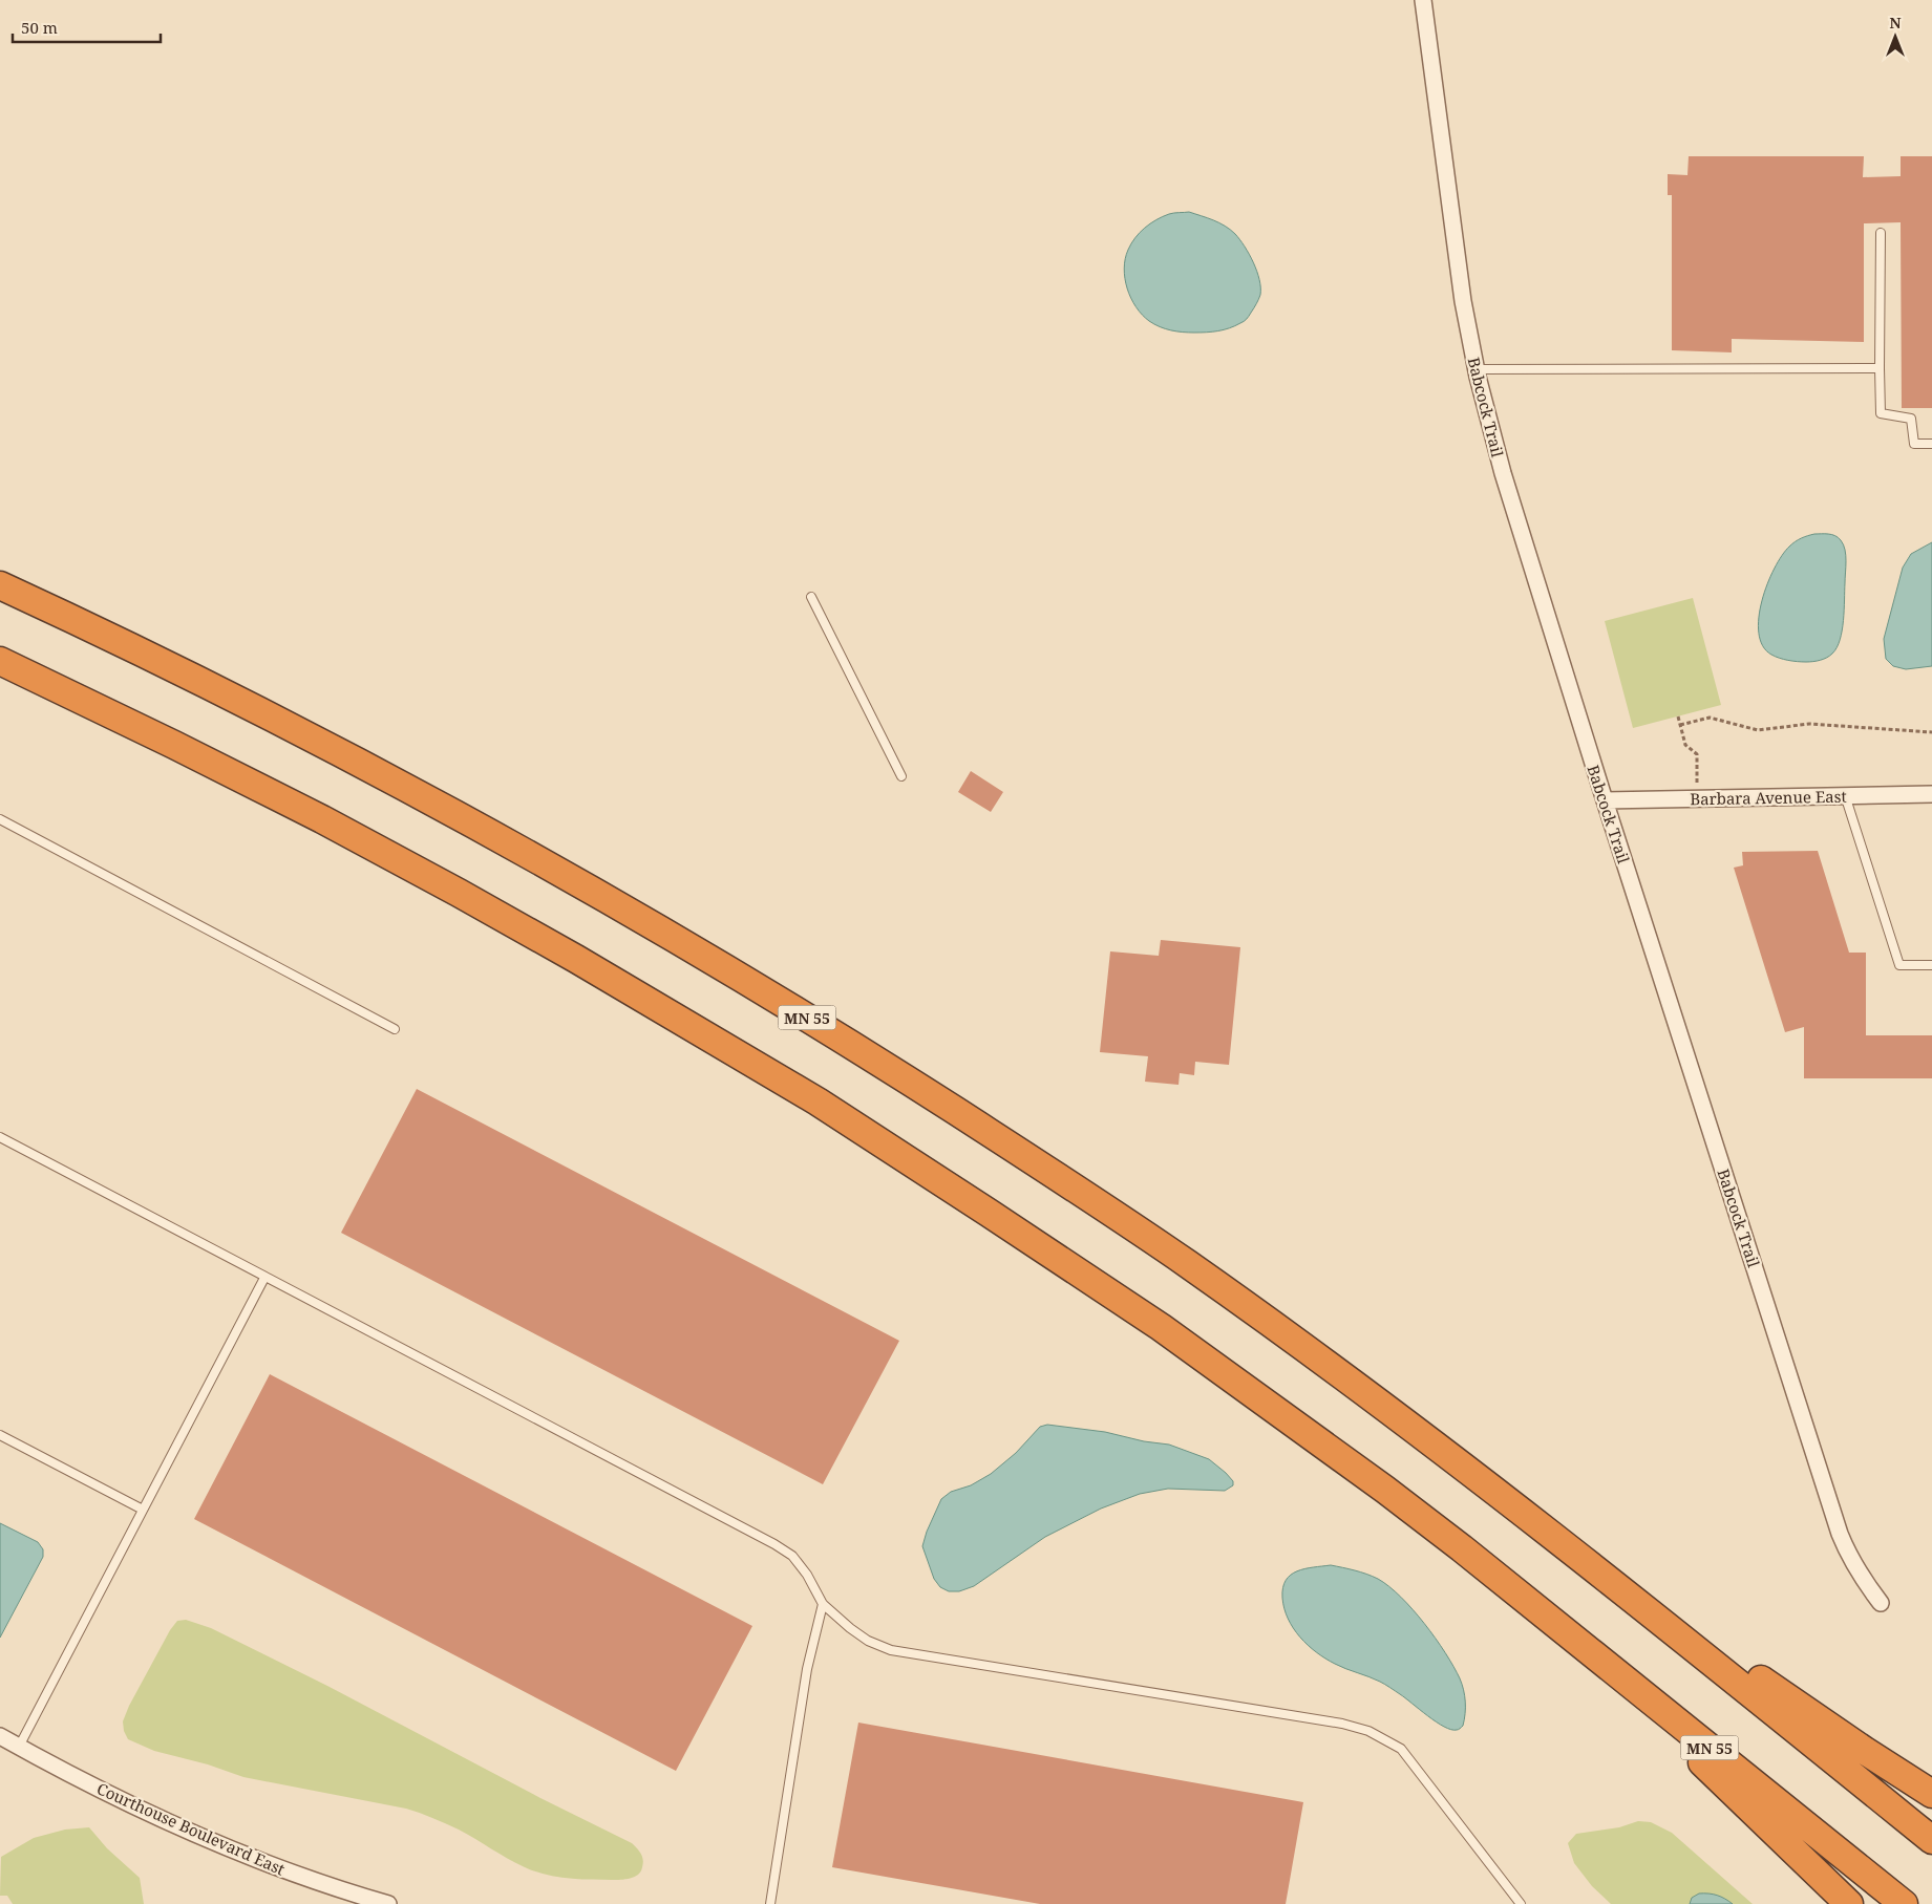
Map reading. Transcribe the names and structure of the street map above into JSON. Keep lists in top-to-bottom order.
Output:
{
  "streets": {
    "highway": ["MN 55"],
    "street": ["Babcock Trail", "Barbara Avenue East", "Courthouse Boulevard East"]
  },
  "crossings": [
    ["Babcock Trail", "Barbara Avenue East"]
  ],
  "scale_bar": "50 m",
  "north": "top"
}
